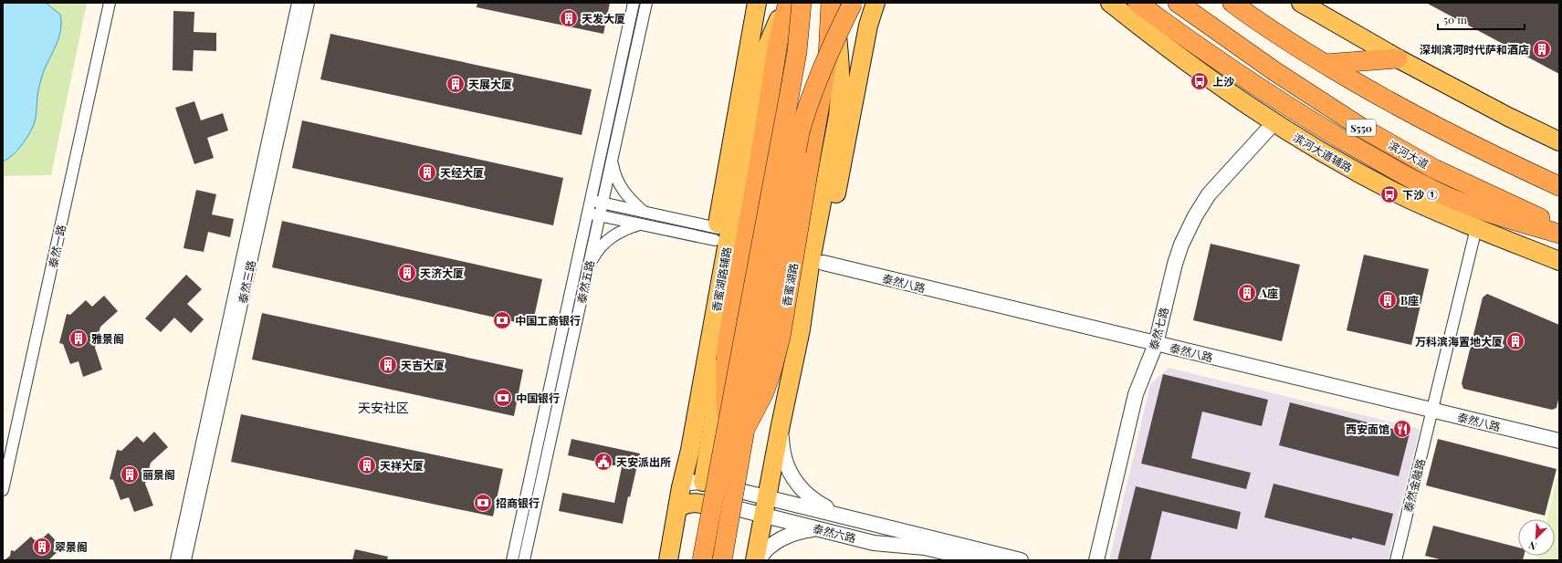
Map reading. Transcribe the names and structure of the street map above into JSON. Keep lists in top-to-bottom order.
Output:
{
  "streets": {
    "highway": ["S550", "滨河大道", "香蜜湖路"],
    "main road": ["滨河大道辅路", "香蜜湖路辅路"],
    "street": [
      "泰然一路",
      "泰然三路",
      "泰然五路",
      "泰然八路",
      "泰然七路",
      "泰然金融路",
      "泰然六路"
    ]
  },
  "crossings": [
    ["滨河大道辅路", "泰然七路"],
    ["滨河大道辅路", "泰然金融路"],
    ["香蜜湖路辅路", "泰然六路"],
    ["泰然八路", "泰然七路"],
    ["泰然八路", "泰然金融路"]
  ],
  "districts": ["天安社区"],
  "places": {
    "building": [
      "天发大厦",
      "深圳滨河时代萨和酒店",
      "天展大厦",
      "天经大厦",
      "天济大厦",
      "A座",
      "B座",
      "雅景阁",
      "万科滨海置地大厦",
      "天吉大厦",
      "天祥大厦",
      "丽景阁",
      "翠景阁"
    ],
    "bus stop": ["上沙", "下沙 ①"],
    "bank": ["中国工商银行", "中国银行", "招商银行"],
    "restaurant": ["西安面馆"],
    "public building": ["天安派出所"]
  },
  "scale_bar": "50 m",
  "north": "bottom left"
}
